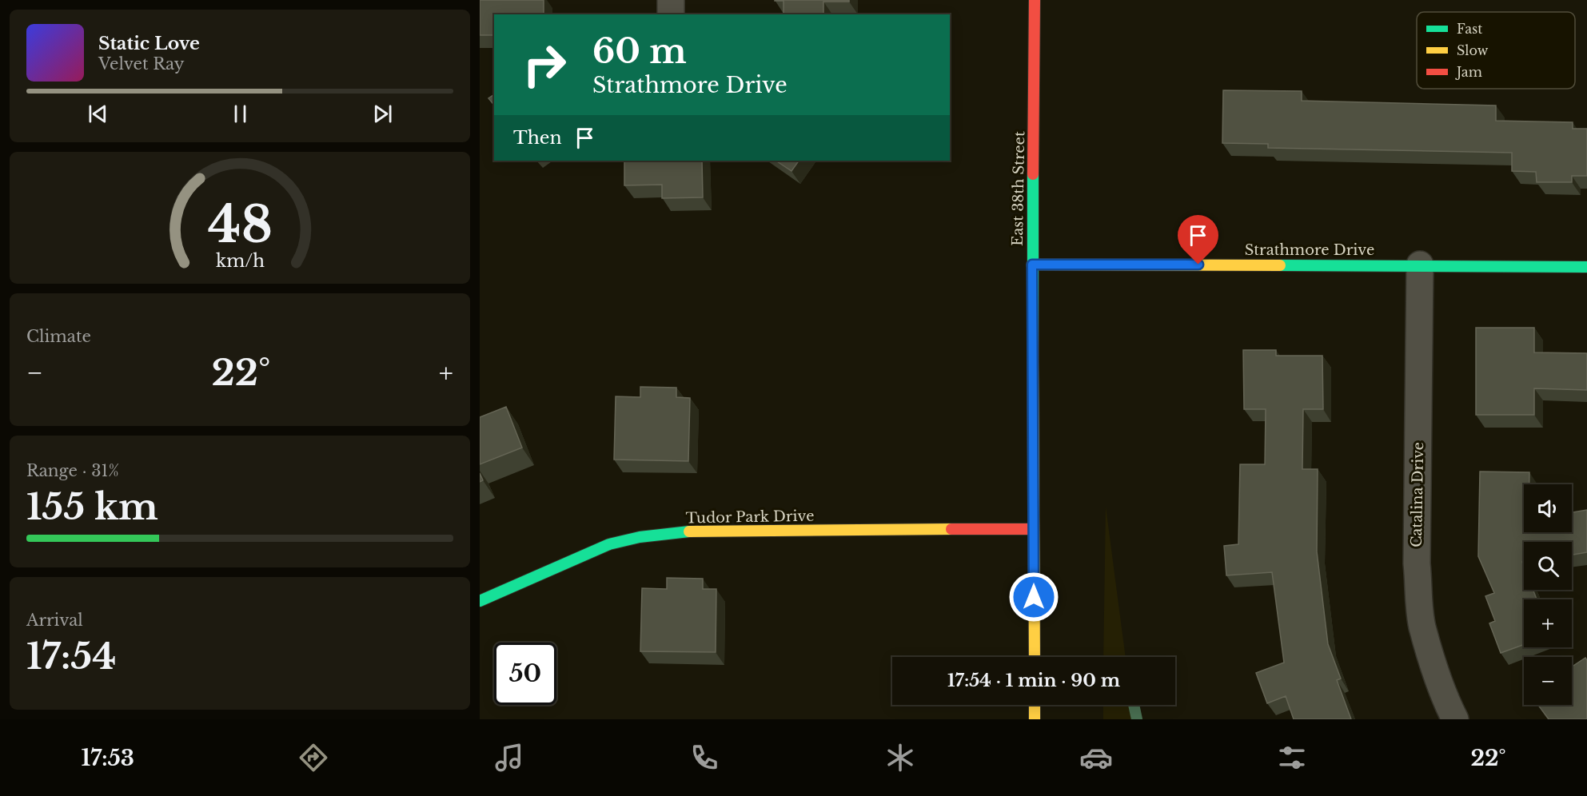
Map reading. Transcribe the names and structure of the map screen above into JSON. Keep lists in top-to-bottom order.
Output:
{
  "streets": {
    "street": [
      "East 38th Street",
      "Strathmore Drive",
      "Catalina Drive",
      "Tudor Park Drive"
    ]
  },
  "crossings": [
    ["East 38th Street", "Strathmore Drive"],
    ["East 38th Street", "Tudor Park Drive"],
    ["Strathmore Drive", "Catalina Drive"]
  ],
  "legend": ["Fast", "Slow", "Jam"],
  "page": {
    "turn": ["60 m", "Strathmore Drive"],
    "song": ["Static Love", "Velvet Ray"],
    "then": "Then",
    "tile": [
      "Climate",
      ["Range · 31%", "155 km"],
      ["Arrival", "17:54"]
    ],
    "heat": ["−", "22°", "+"],
    "map_buttons": ["+", "−"],
    "limit": "50",
    "trip": "17:54 · 1 min · 90 m",
    "tabs": ["17:53", "22°"],
    "gauge": ["48", "km/h"]
  }
}
